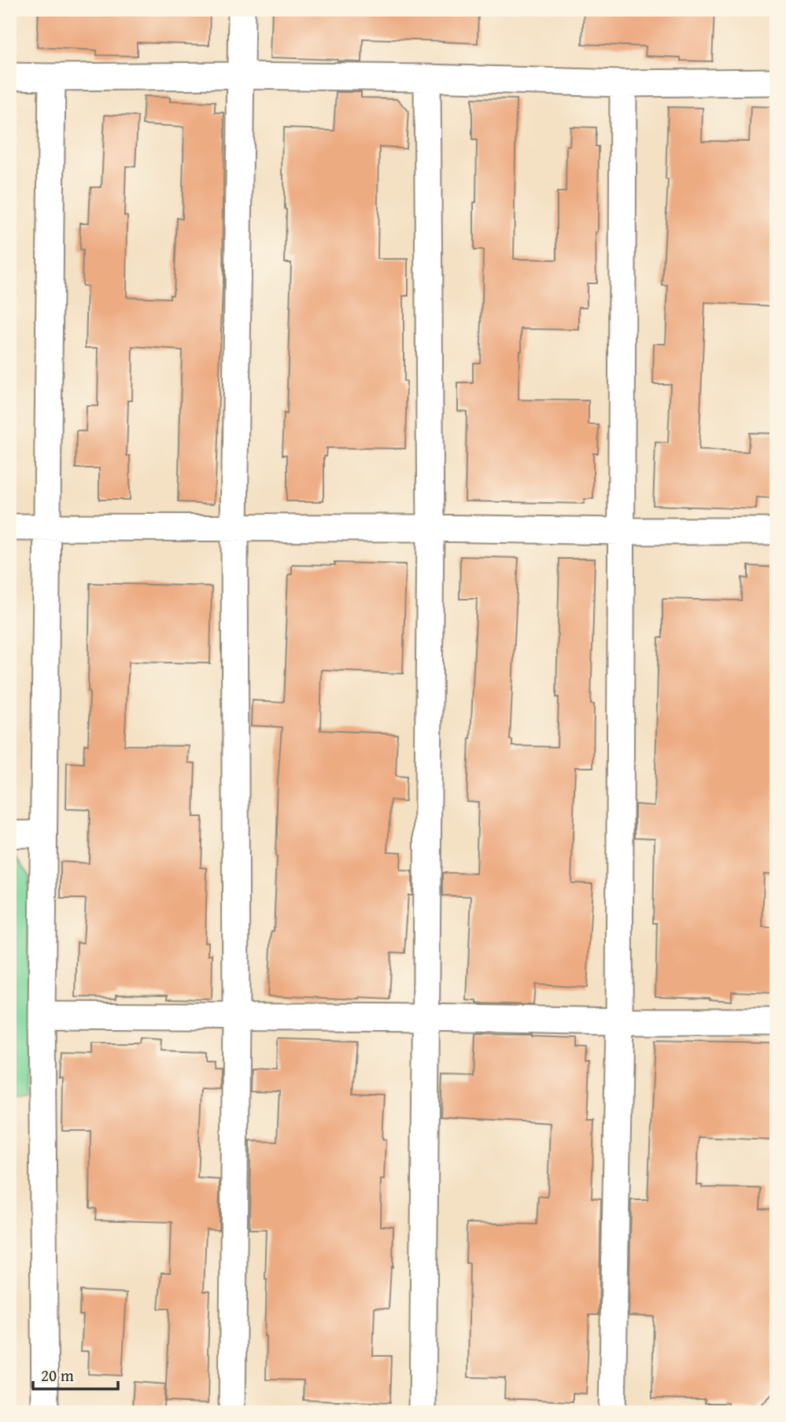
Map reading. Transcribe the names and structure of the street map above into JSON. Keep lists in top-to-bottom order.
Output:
{
  "scale_bar": "20 m"
}
